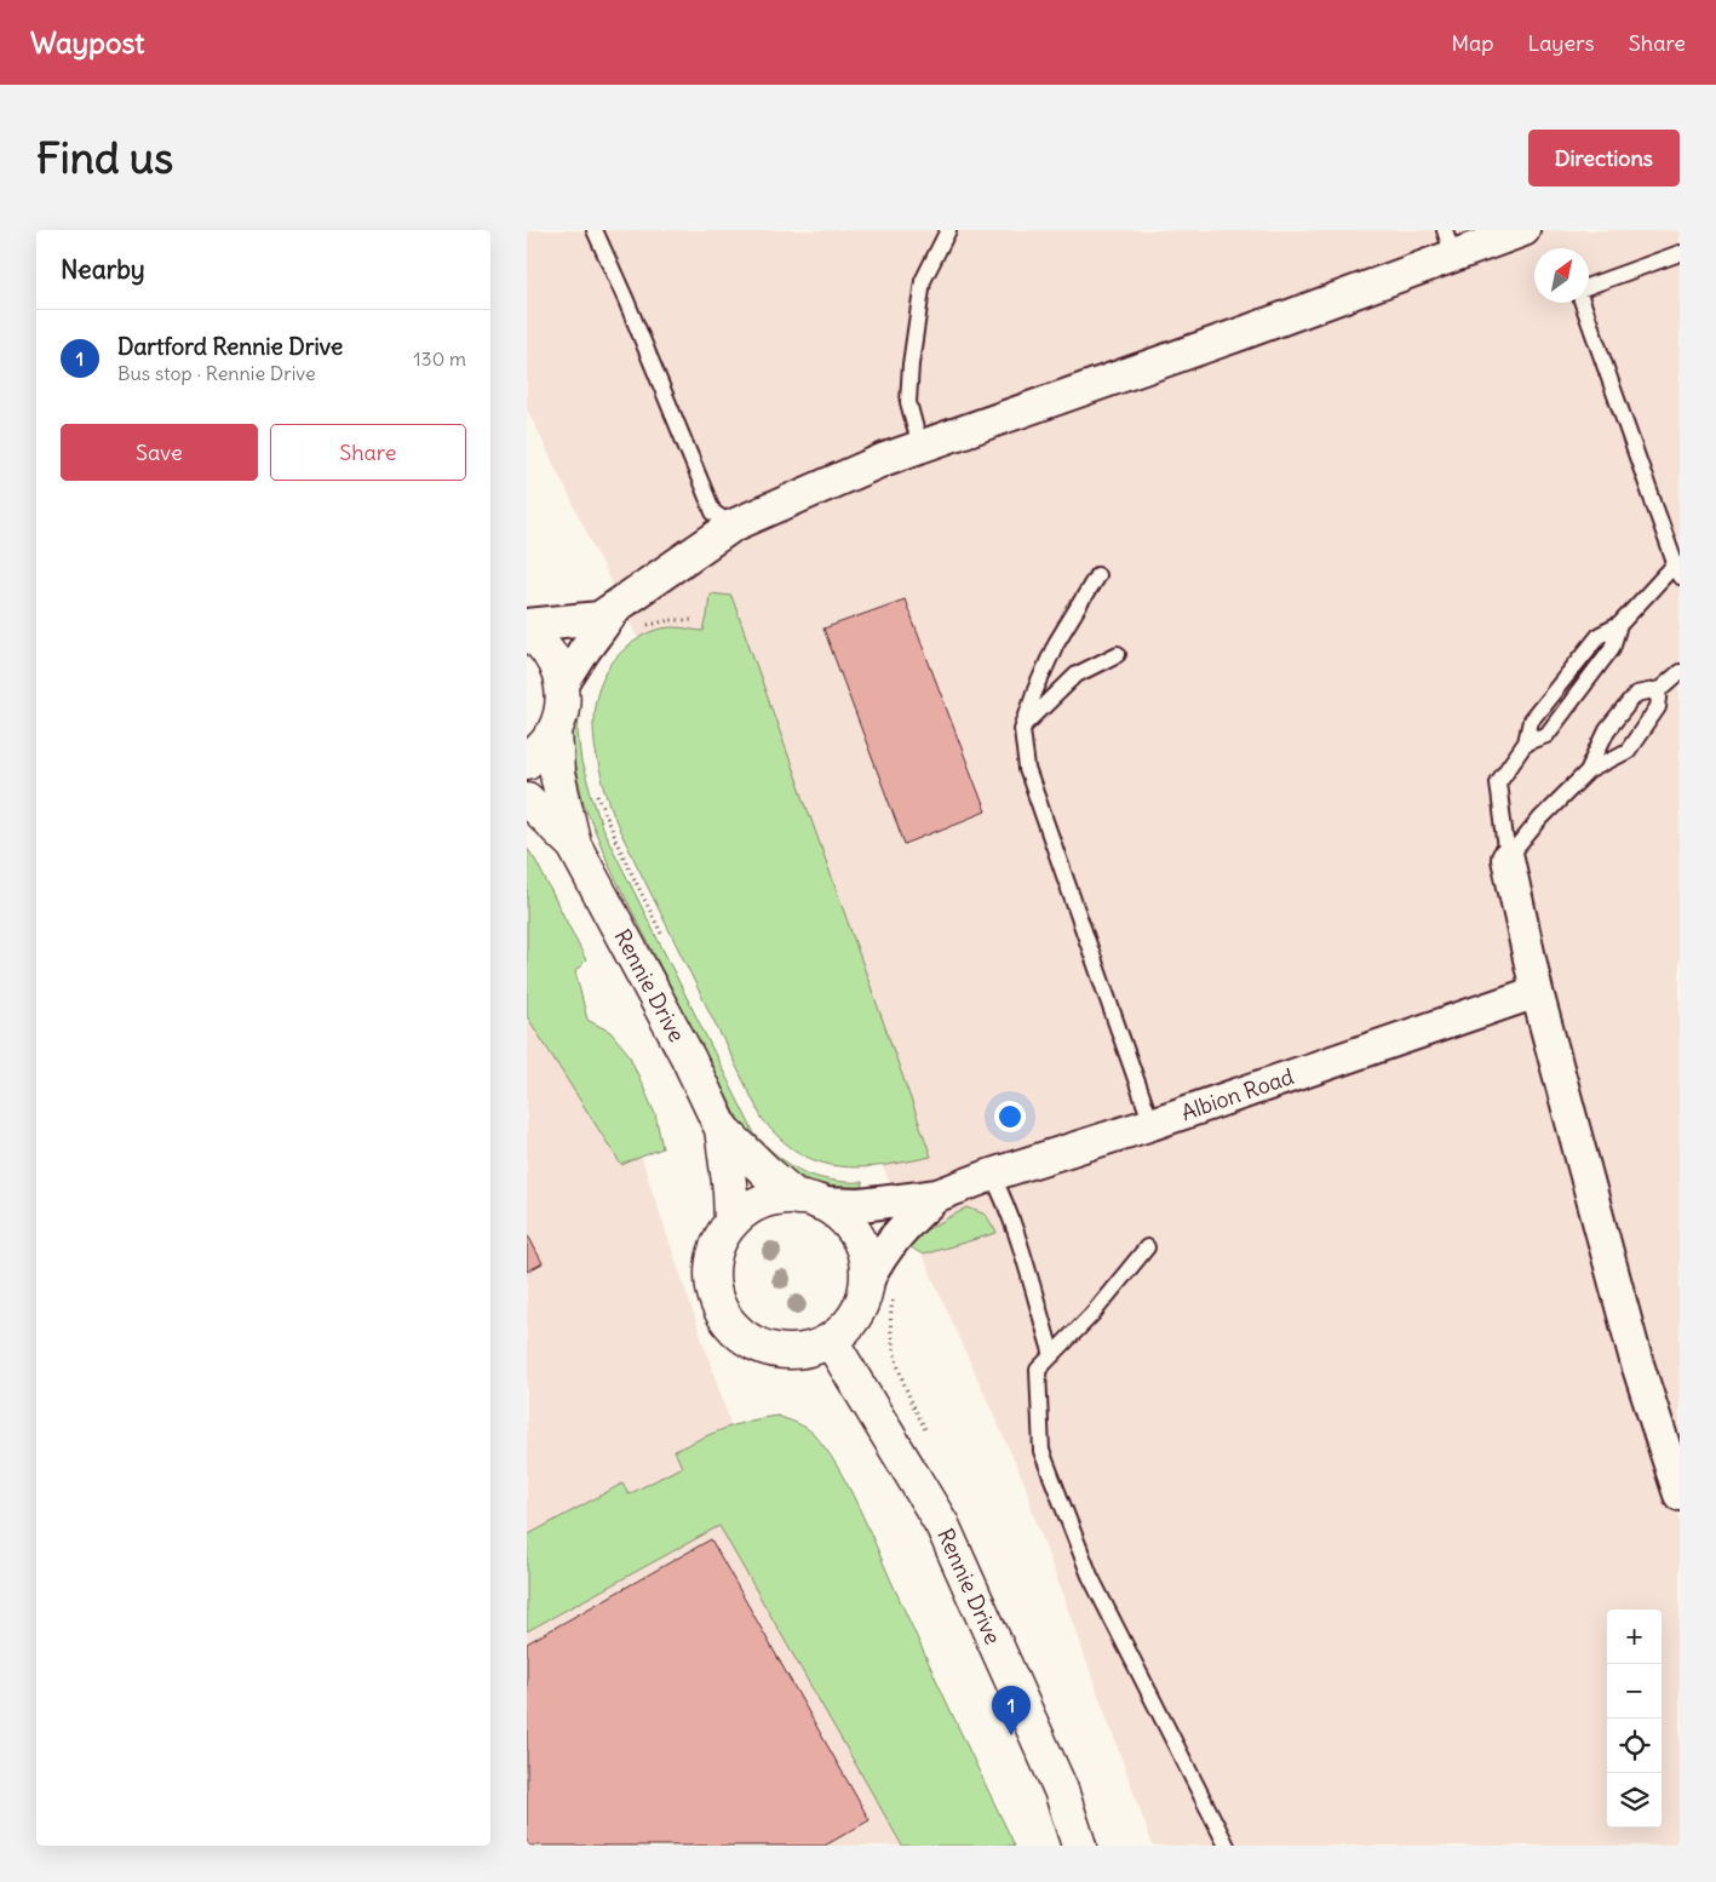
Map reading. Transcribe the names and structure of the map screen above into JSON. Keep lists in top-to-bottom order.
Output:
{
  "streets": {
    "street": ["Rennie Drive", "Albion Road"]
  },
  "crossings": [
    ["Rennie Drive", "Albion Road"]
  ],
  "north": "top right",
  "page": {
    "header": "Waypost",
    "nav": ["Map", "Layers", "Share"],
    "buttons": [
      "Directions",
      ["Save", "Share"]
    ],
    "title": "Find us",
    "heading": "Nearby",
    "list": [
      {
        "mark": "1",
        "name": "Dartford Rennie Drive",
        "note": "Bus stop · Rennie Drive",
        "value": "130 m"
      }
    ],
    "map_buttons": ["+", "−"],
    "pins": "1"
  }
}
